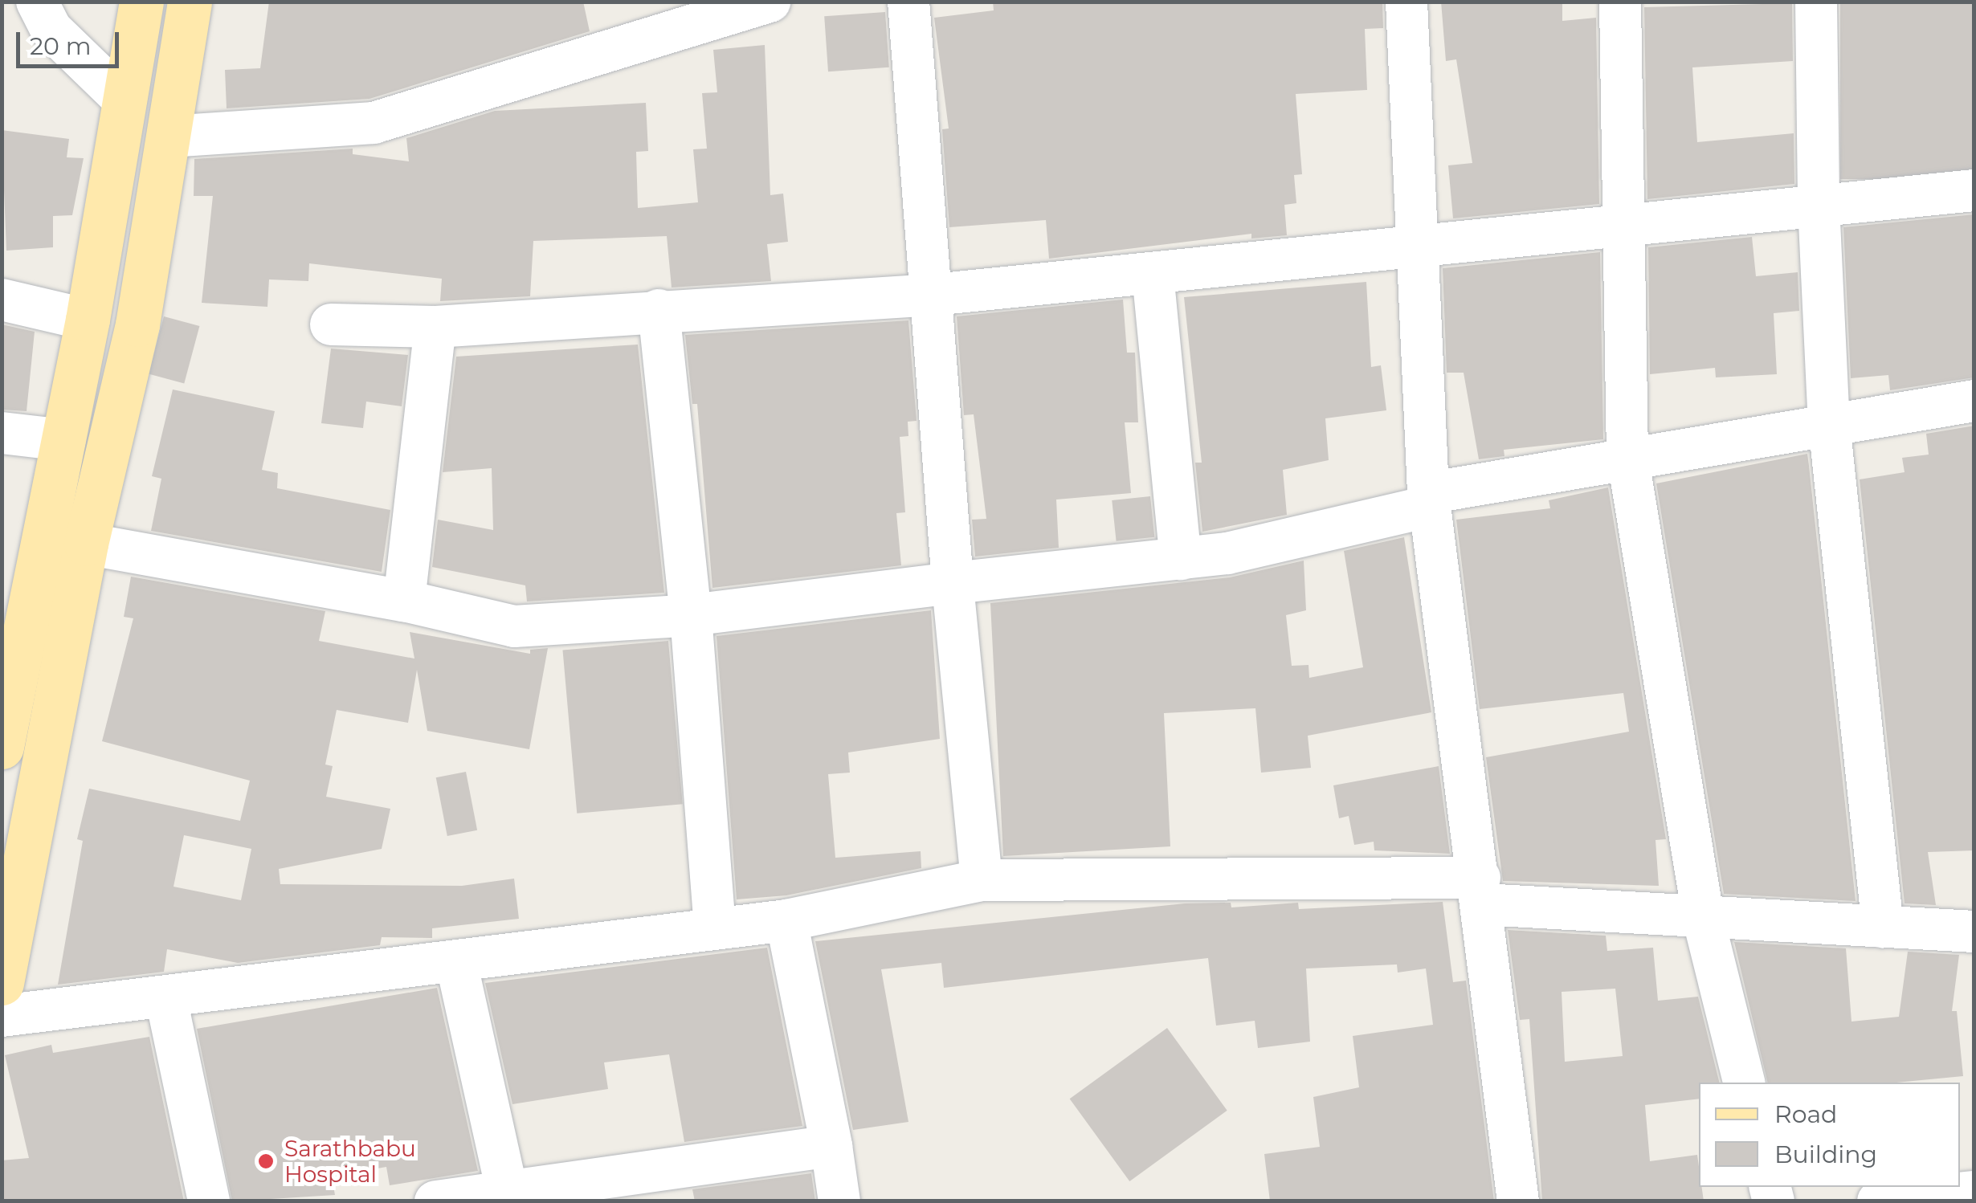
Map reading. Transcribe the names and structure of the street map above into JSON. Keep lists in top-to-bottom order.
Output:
{
  "places": ["Sarathbabu Hospital"],
  "legend": ["Road", "Building"],
  "scale_bar": "20 m"
}
